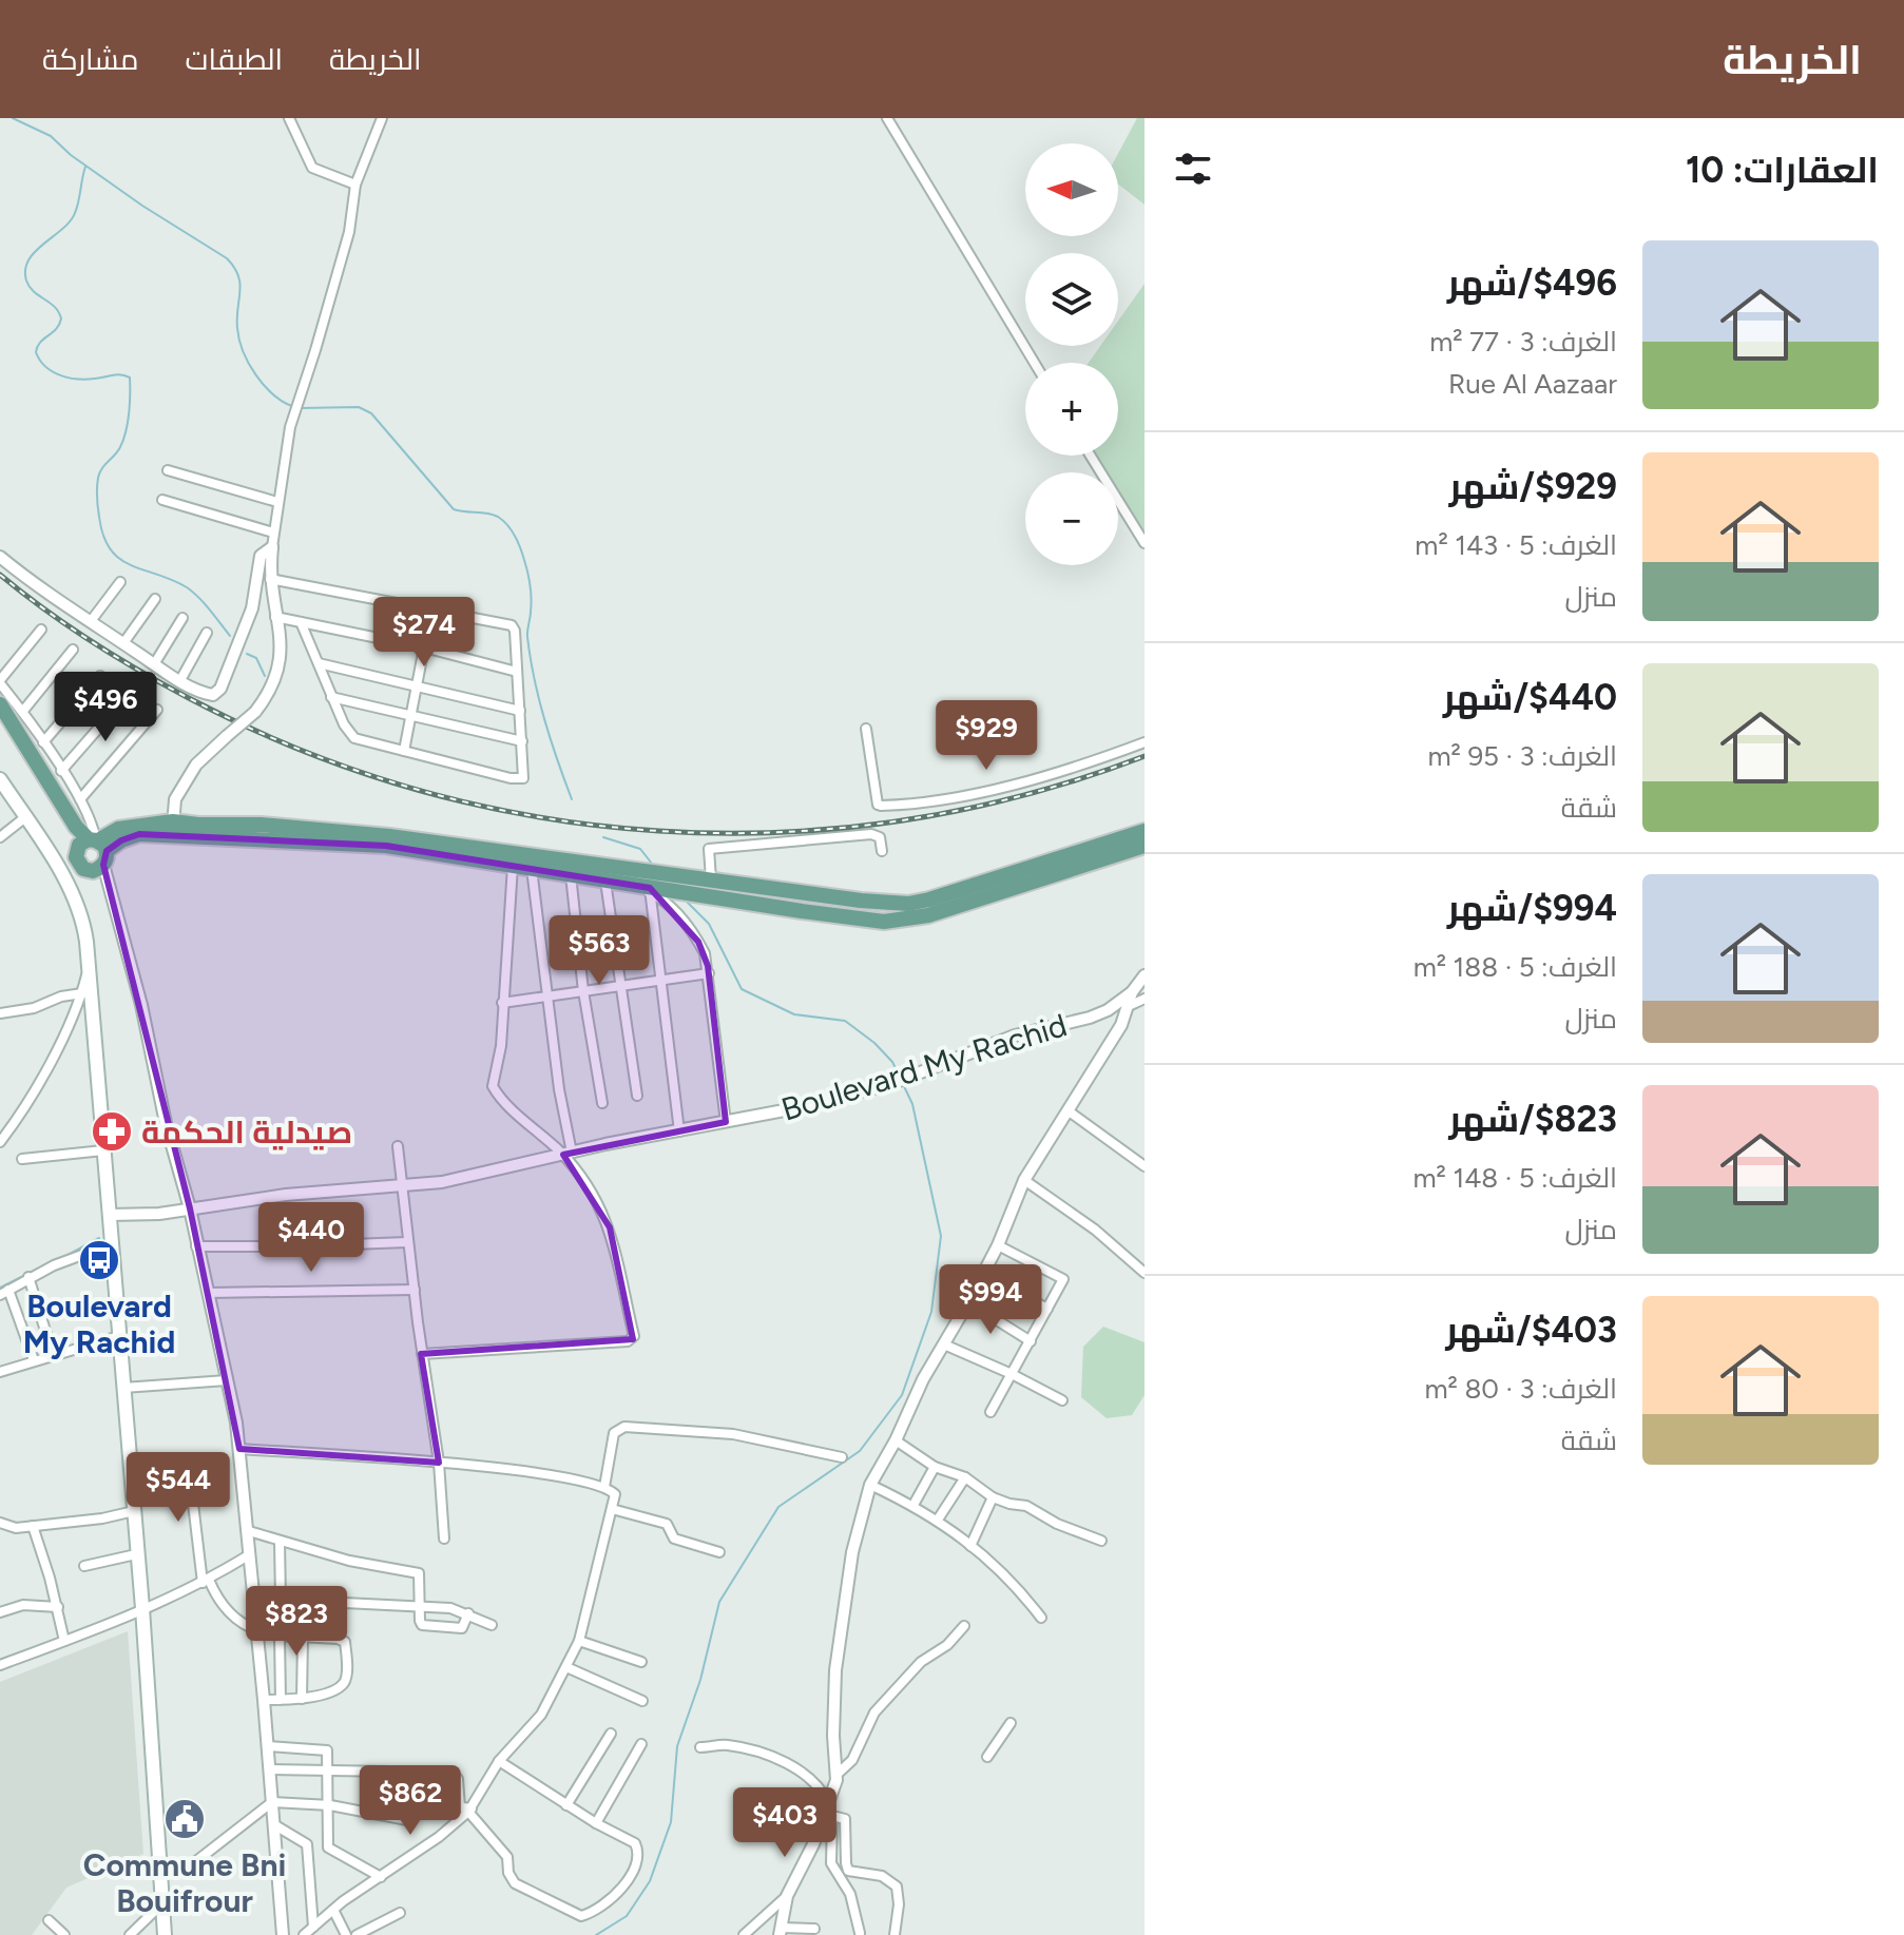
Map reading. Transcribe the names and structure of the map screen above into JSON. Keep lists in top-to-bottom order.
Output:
{
  "streets": {
    "street": ["Boulevard My Rachid"]
  },
  "places": {
    "pharmacy": ["صيدلية الحكمة"],
    "bus stop": ["Boulevard My Rachid"],
    "public building": ["Commune Bni Bouifrour"]
  },
  "north": "left",
  "page": {
    "header": "الخريطة",
    "nav": ["الخريطة", "الطبقات", "مشاركة"],
    "heading": "العقارات: 10",
    "map_buttons": ["+", "−"],
    "list": [
      {
        "name": "$496/شهر",
        "note": "الغرف: 3 · 77 m² · Rue Al Aazaar"
      },
      {
        "name": "$929/شهر",
        "note": "الغرف: 5 · 143 m² · منزل"
      },
      {
        "name": "$440/شهر",
        "note": "الغرف: 3 · 95 m² · شقة"
      },
      {
        "name": "$994/شهر",
        "note": "الغرف: 5 · 188 m² · منزل"
      },
      {
        "name": "$823/شهر",
        "note": "الغرف: 5 · 148 m² · منزل"
      },
      {
        "name": "$403/شهر",
        "note": "الغرف: 3 · 80 m² · شقة"
      }
    ],
    "price": [
      "$274",
      "$496",
      "$929",
      "$563",
      "$440",
      "$994",
      "$544",
      "$823",
      "$862",
      "$403"
    ]
  }
}
